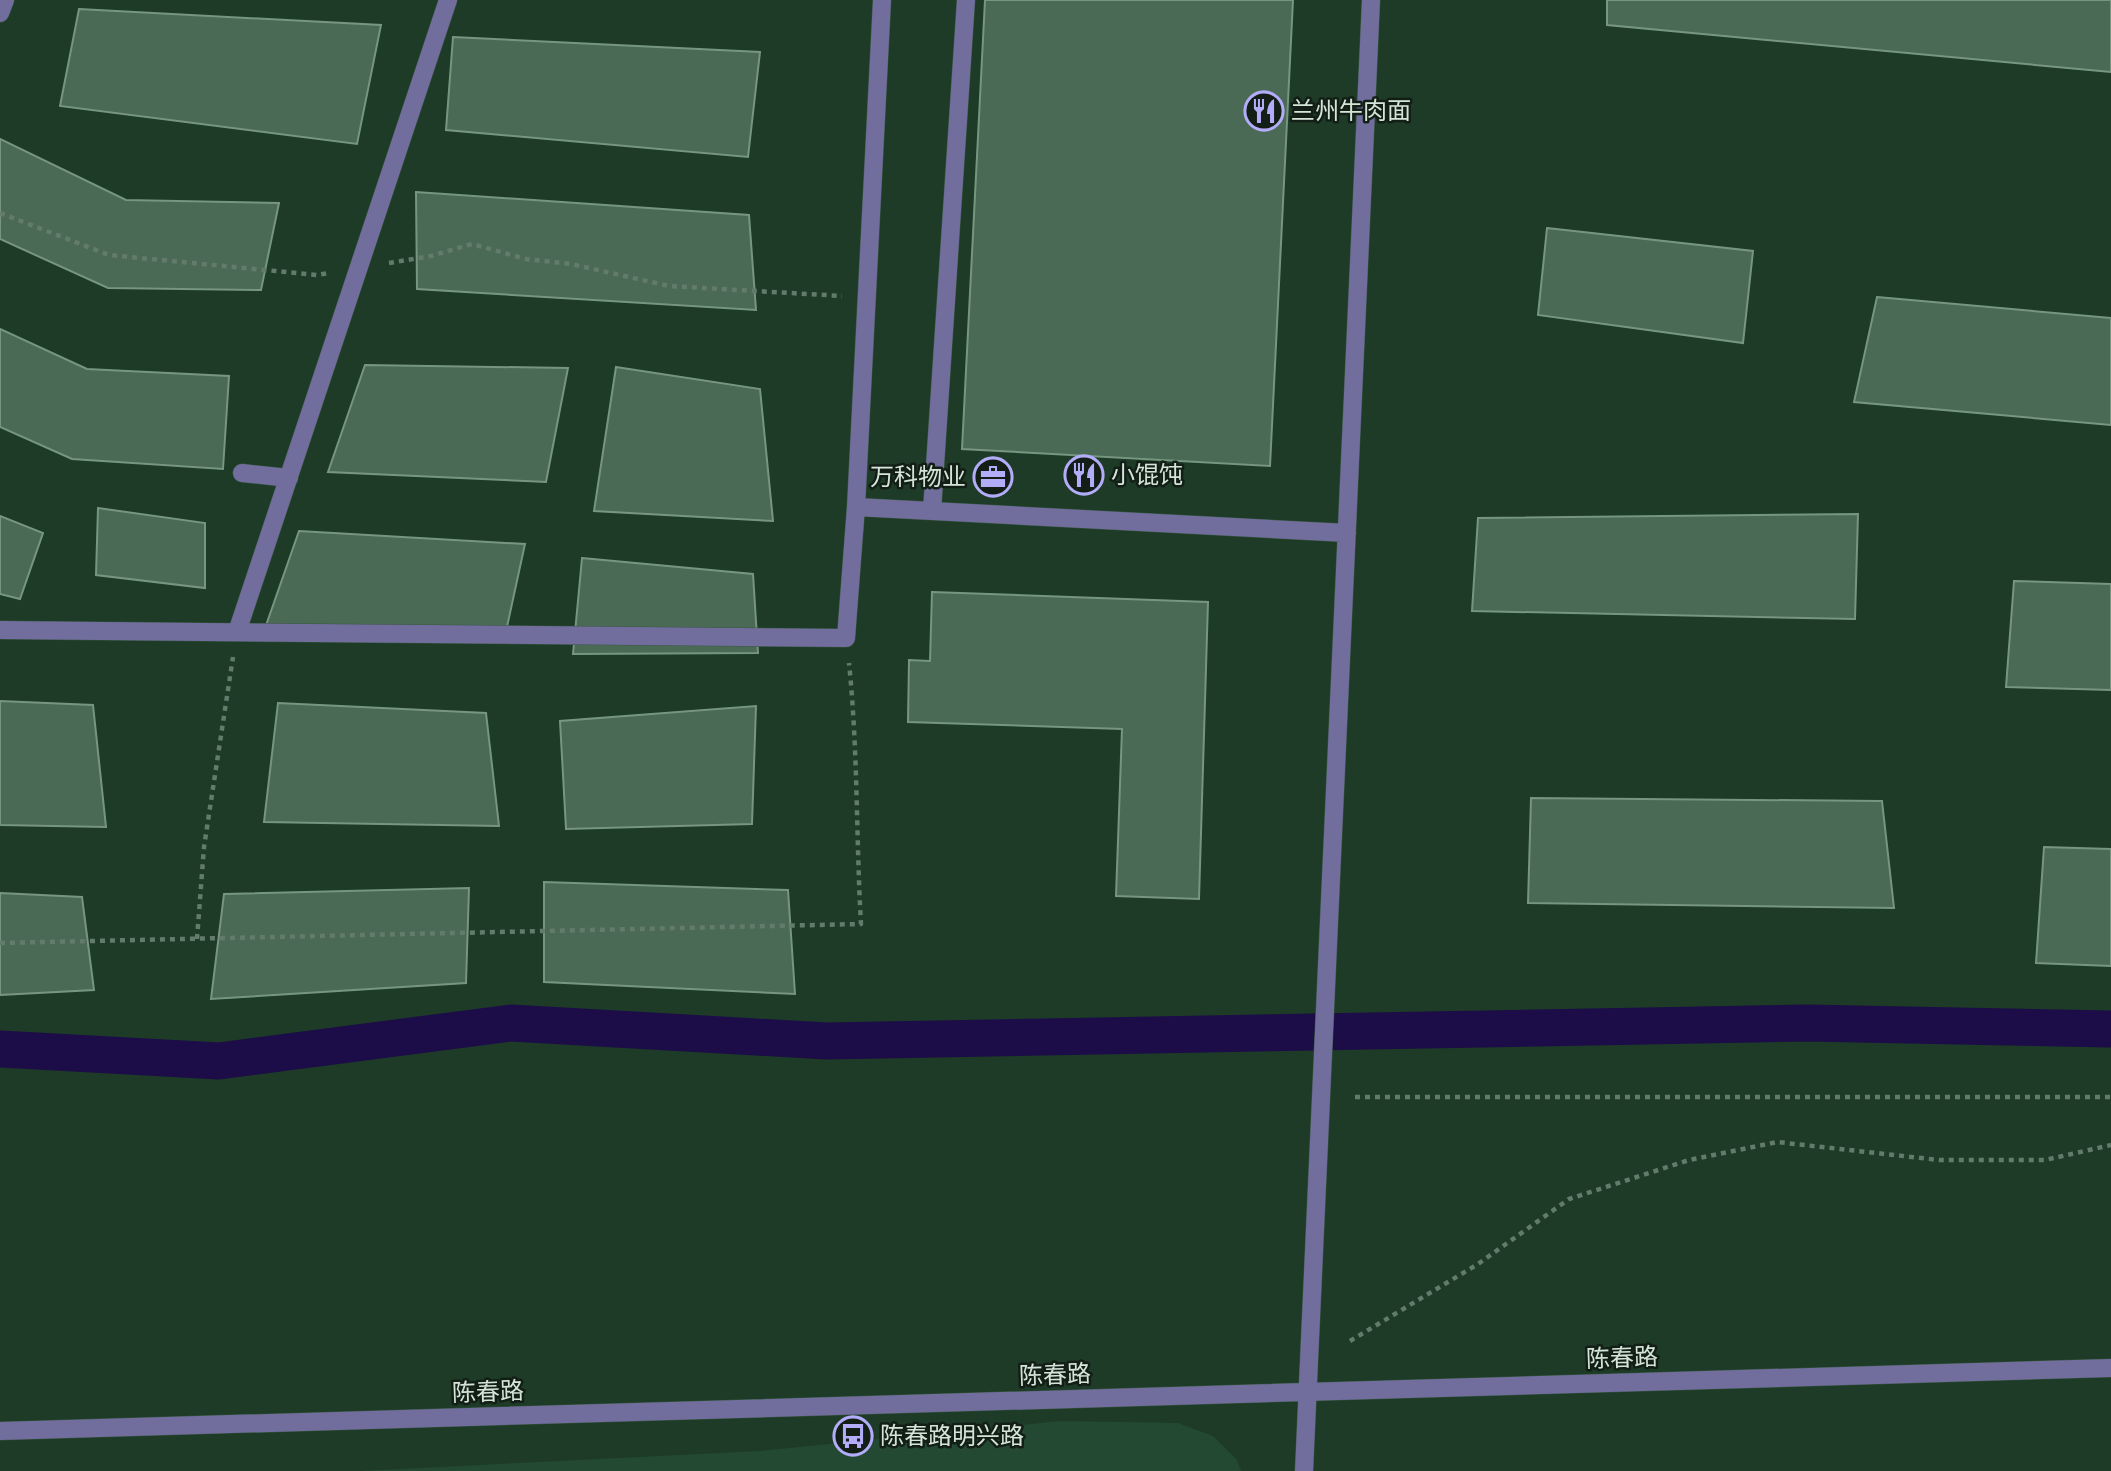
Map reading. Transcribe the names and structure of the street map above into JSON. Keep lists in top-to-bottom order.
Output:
{
  "streets": {
    "street": ["陈春路"]
  },
  "places": {
    "restaurant": ["兰州牛肉面", "小馄饨"],
    "office": ["万科物业"],
    "bus stop": ["陈春路明兴路"]
  }
}
